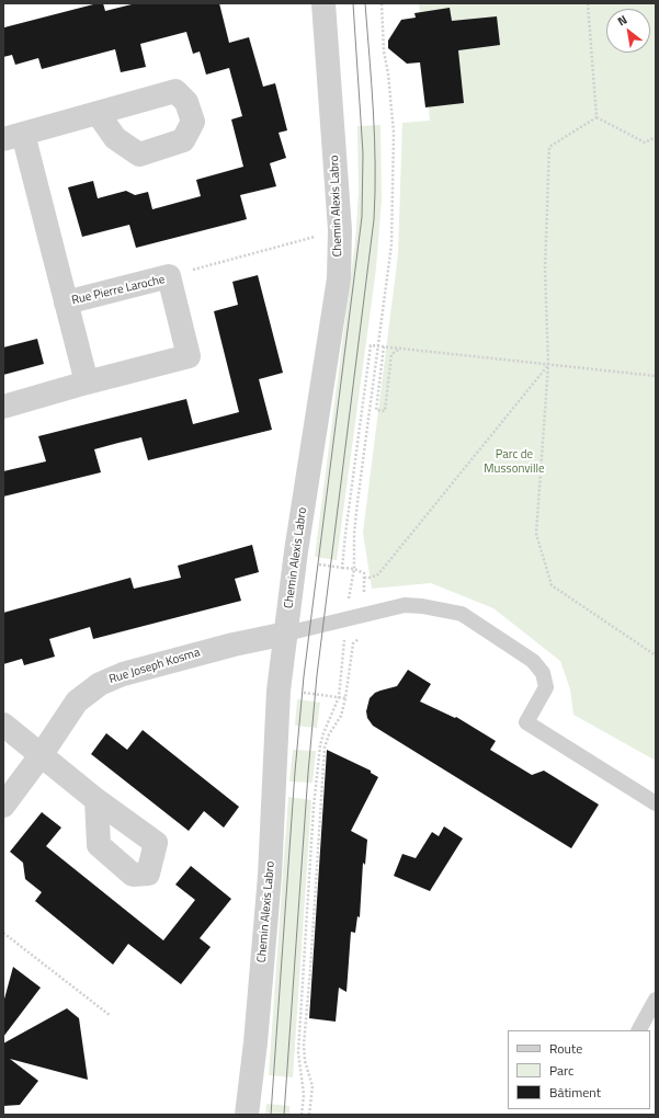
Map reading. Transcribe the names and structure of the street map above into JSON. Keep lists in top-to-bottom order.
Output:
{
  "streets": {
    "street": ["Chemin Alexis Labro", "Rue Pierre Laroche", "Rue Joseph Kosma"]
  },
  "crossings": [
    ["Chemin Alexis Labro", "Rue Joseph Kosma"]
  ],
  "parks": ["Parc de Mussonville"],
  "legend": ["Route", "Parc", "Bâtiment"],
  "north": "top left"
}
